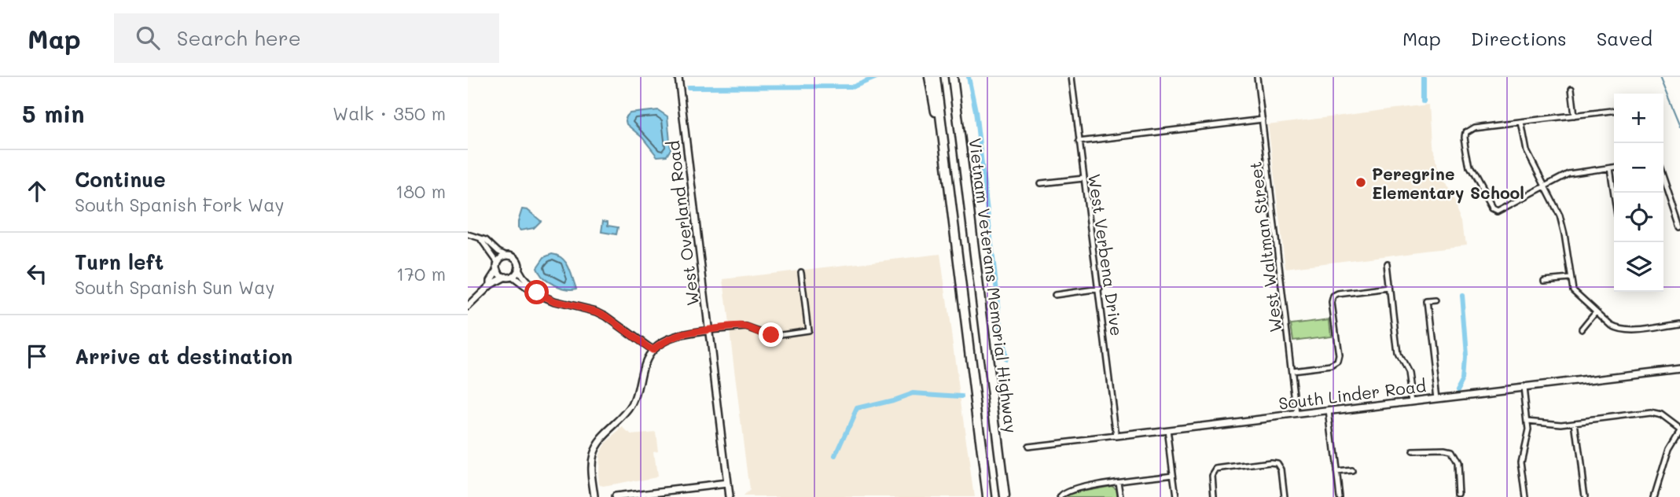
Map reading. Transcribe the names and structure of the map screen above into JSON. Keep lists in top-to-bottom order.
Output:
{
  "streets": {
    "highway": ["Vietnam Veterans Memorial Highway"],
    "street": [
      "West Overland Road",
      "West Waltman Street",
      "West Verbena Drive",
      "South Linder Road"
    ]
  },
  "crossings": [
    ["West Waltman Street", "South Linder Road"],
    ["West Verbena Drive", "South Linder Road"]
  ],
  "places": ["Peregrine Elementary School"],
  "page": {
    "header": "Map",
    "search": "Search here",
    "nav": ["Map", "Directions", "Saved"],
    "heading": ["5 min", "Walk · 350 m"],
    "map_buttons": ["+", "−"],
    "list": [
      ["Continue", "South Spanish Fork Way", "180 m"],
      ["Turn left", "South Spanish Sun Way", "170 m"],
      "Arrive at destination"
    ]
  }
}
